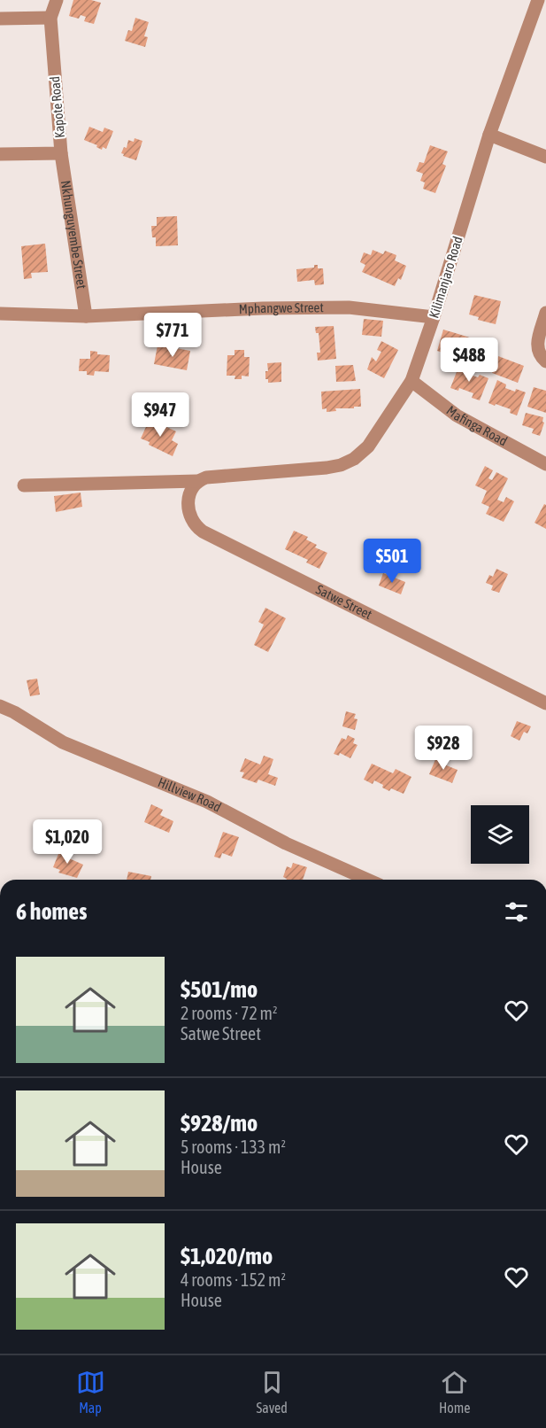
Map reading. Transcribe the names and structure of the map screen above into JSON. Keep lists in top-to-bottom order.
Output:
{
  "streets": {
    "street": [
      "Kapote Road",
      "Nkhunguyembe Street",
      "Kilimanjaro Road",
      "Mphangwe Street",
      "Mafinga Road",
      "Satwe Street",
      "Hillview Road"
    ]
  },
  "crossings": [
    ["Kapote Road", "Nkhunguyembe Street"],
    ["Nkhunguyembe Street", "Mphangwe Street"],
    ["Kilimanjaro Road", "Mphangwe Street"],
    ["Kilimanjaro Road", "Mafinga Road"],
    ["Kilimanjaro Road", "Satwe Street"]
  ],
  "page": {
    "price": [
      "$771",
      "$488",
      "$947",
      "$501",
      "$928",
      "$1,020"
    ],
    "heading": "6 homes",
    "list": [
      {
        "name": "$501/mo",
        "note": "2 rooms · 72 m² · Satwe Street"
      },
      {
        "name": "$928/mo",
        "note": "5 rooms · 133 m² · House"
      },
      {
        "name": "$1,020/mo",
        "note": "4 rooms · 152 m² · House"
      }
    ],
    "tabs": ["Map", "Saved", "Home"]
  }
}
